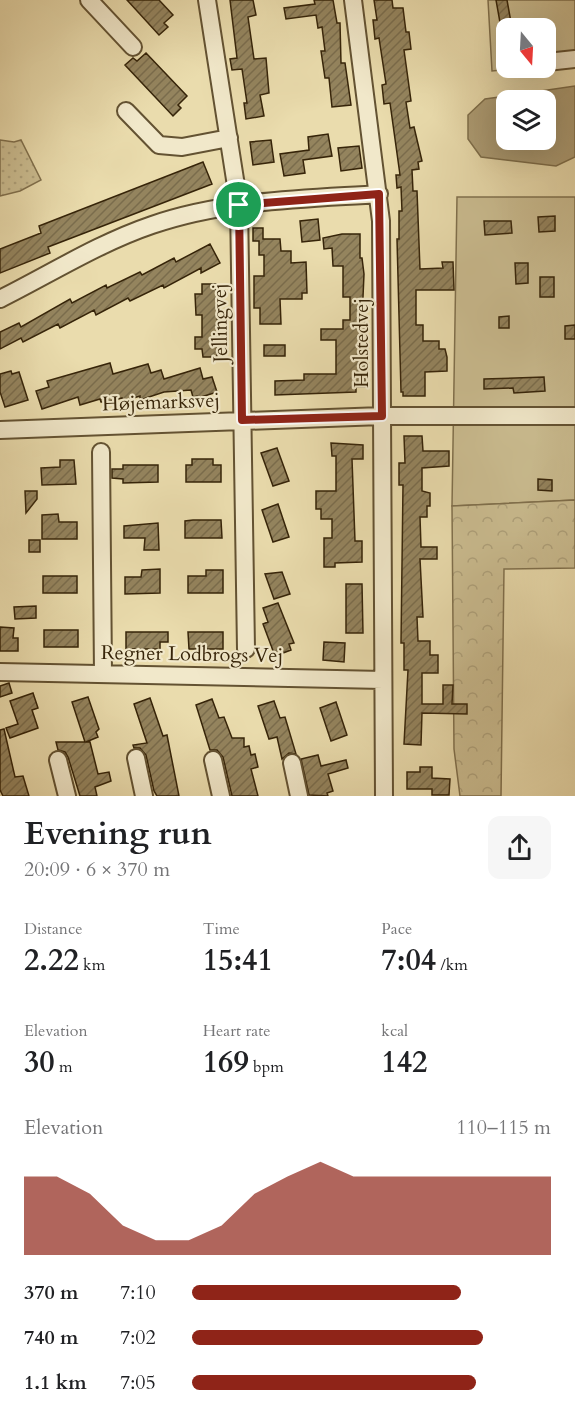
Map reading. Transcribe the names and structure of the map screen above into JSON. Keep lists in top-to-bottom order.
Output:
{
  "streets": {
    "street": [
      "Jellingvej",
      "Holstedvej",
      "Højemarksvej",
      "Regner Lodbrogs Vej"
    ]
  },
  "crossings": [
    ["Jellingvej", "Højemarksvej"],
    ["Holstedvej", "Højemarksvej"],
    ["Holstedvej", "Regner Lodbrogs Vej"]
  ],
  "north": "bottom",
  "page": {
    "heading": ["Evening run", "20:09 · 6 × 370 m"],
    "stats": [
      ["Distance", "2.22 km"],
      ["Time", "15:41"],
      ["Pace", "7:04 /km"],
      ["Elevation", "30 m"],
      ["Heart rate", "169 bpm"],
      ["kcal", "142"]
    ],
    "chart": ["Elevation", "110–115 m"],
    "list": [
      {
        "name": "370 m",
        "note": "7:10"
      },
      {
        "name": "740 m",
        "note": "7:02"
      },
      {
        "name": "1.1 km",
        "note": "7:05"
      }
    ]
  }
}
